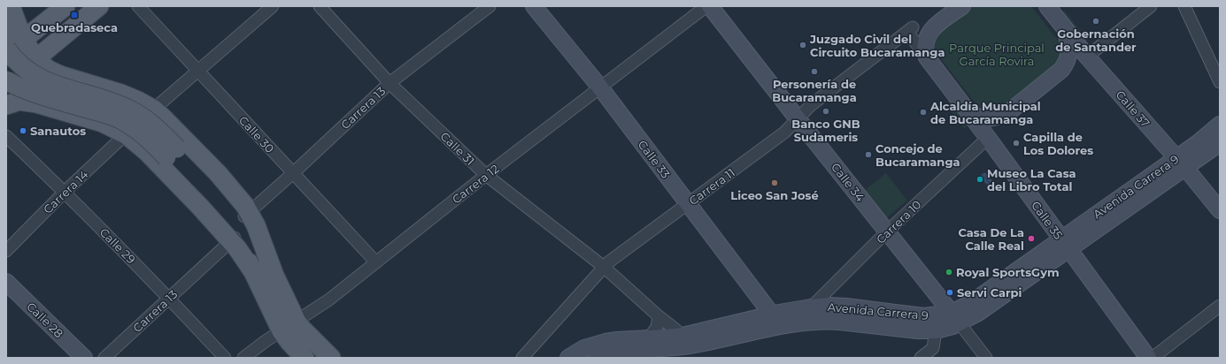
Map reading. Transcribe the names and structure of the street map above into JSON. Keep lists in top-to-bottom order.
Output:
{
  "streets": {
    "main road": [
      "Calle 37",
      "Calle 33",
      "Calle 34",
      "Avenida Carrera 9",
      "Calle 35",
      "Calle 28"
    ],
    "street": [
      "Carrera 13",
      "Calle 30",
      "Calle 31",
      "Carrera 12",
      "Carrera 11",
      "Carrera 14",
      "Carrera 10",
      "Calle 29"
    ]
  },
  "crossings": [
    ["Carrera 13", "Calle 30"],
    ["Carrera 13", "Calle 31"],
    ["Carrera 13", "Calle 29"],
    ["Calle 37", "Avenida Carrera 9"],
    ["Calle 30", "Carrera 12"],
    ["Calle 31", "Carrera 12"],
    ["Calle 31", "Carrera 11"],
    ["Calle 31", "Avenida Carrera 9"],
    ["Calle 33", "Carrera 12"],
    ["Calle 33", "Carrera 11"],
    ["Calle 33", "Avenida Carrera 9"],
    ["Calle 34", "Carrera 11"],
    ["Calle 34", "Avenida Carrera 9"],
    ["Calle 34", "Carrera 10"],
    ["Carrera 11", "Calle 35"],
    ["Avenida Carrera 9", "Calle 35"],
    ["Avenida Carrera 9", "Carrera 10"],
    ["Carrera 14", "Calle 29"],
    ["Calle 35", "Carrera 10"]
  ],
  "parks": ["Parque Principal García Rovira"],
  "places": {
    "transit": ["Quebradaseca"],
    "other": [
      "Gobernación de Santander",
      "Juzgado Civil del Circuito Bucaramanga",
      "Personería de Bucaramanga",
      "Banco GNB Sudameris",
      "Alcaldía Municipal de Bucaramanga",
      "Sanautos",
      "Capilla de Los Dolores",
      "Concejo de Bucaramanga",
      "Museo La Casa del Libro Total",
      "Liceo San José",
      "Casa De La Calle Real",
      "Royal SportsGym",
      "Servi Carpi"
    ]
  }
}
